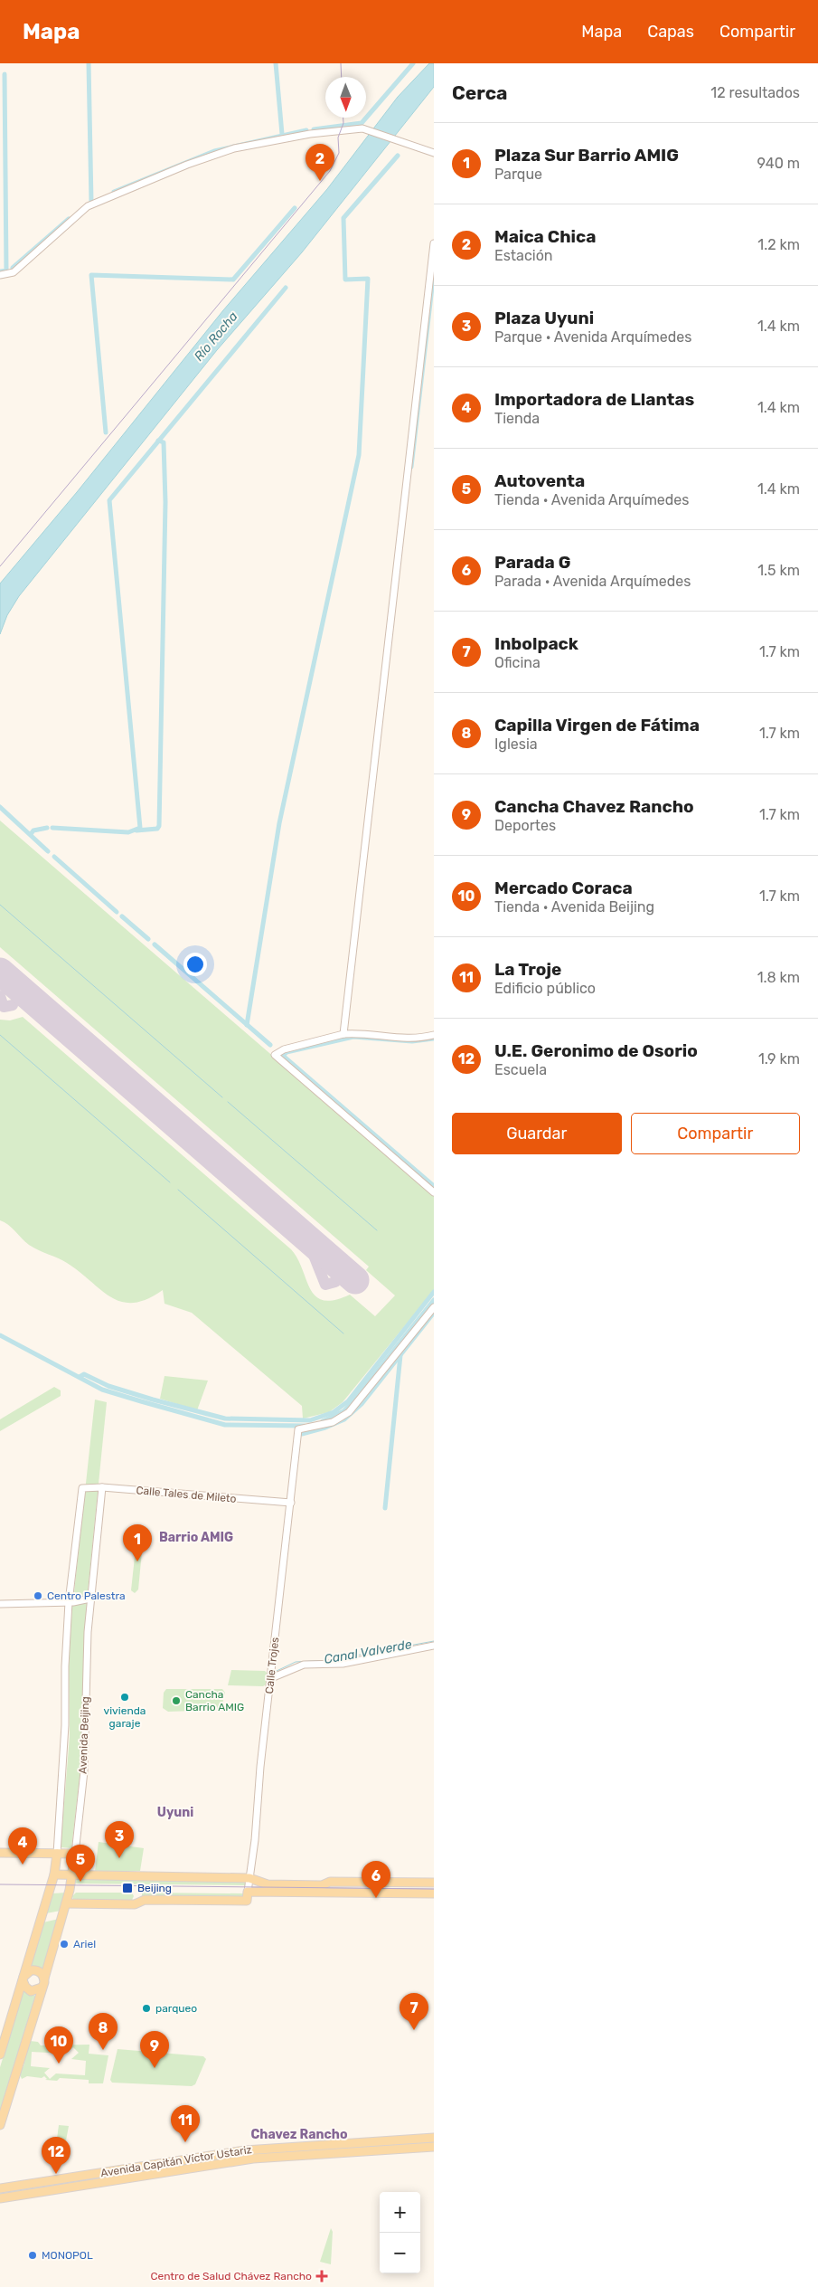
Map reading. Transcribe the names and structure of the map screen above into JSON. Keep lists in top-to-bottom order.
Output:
{
  "streets": {
    "main road": ["Avenida Beijing", "Avenida Capitán Víctor Ustariz"],
    "street": ["Calle Tales de Mileto", "Calle Trojes"]
  },
  "crossings": [
    ["Calle Tales de Mileto", "Calle Trojes"],
    ["Calle Tales de Mileto", "Avenida Beijing"]
  ],
  "districts": ["Barrio AMIG", "Uyuni", "Chavez Rancho"],
  "water": ["Río Rocha", "Canal Valverde"],
  "places": {
    "other": [
      "Centro Palestra",
      "vivienda garaje",
      "Cancha Barrio AMIG",
      "Ariel",
      "parqueo",
      "MONOPOL"
    ],
    "transit": ["Beijing"],
    "health": ["Centro de Salud Chávez Rancho"]
  },
  "north": "bottom",
  "page": {
    "header": "Mapa",
    "nav": ["Mapa", "Capas", "Compartir"],
    "heading": ["Cerca", "12 resultados"],
    "list": [
      {
        "mark": "1",
        "name": "Plaza Sur Barrio AMIG",
        "note": "Parque",
        "value": "940 m"
      },
      {
        "mark": "2",
        "name": "Maica Chica",
        "note": "Estación",
        "value": "1.2 km"
      },
      {
        "mark": "3",
        "name": "Plaza Uyuni",
        "note": "Parque · Avenida Arquímedes",
        "value": "1.4 km"
      },
      {
        "mark": "4",
        "name": "Importadora de Llantas",
        "note": "Tienda",
        "value": "1.4 km"
      },
      {
        "mark": "5",
        "name": "Autoventa",
        "note": "Tienda · Avenida Arquímedes",
        "value": "1.4 km"
      },
      {
        "mark": "6",
        "name": "Parada G",
        "note": "Parada · Avenida Arquímedes",
        "value": "1.5 km"
      },
      {
        "mark": "7",
        "name": "Inbolpack",
        "note": "Oficina",
        "value": "1.7 km"
      },
      {
        "mark": "8",
        "name": "Capilla Virgen de Fátima",
        "note": "Iglesia",
        "value": "1.7 km"
      },
      {
        "mark": "9",
        "name": "Cancha Chavez Rancho",
        "note": "Deportes",
        "value": "1.7 km"
      },
      {
        "mark": "10",
        "name": "Mercado Coraca",
        "note": "Tienda · Avenida Beijing",
        "value": "1.7 km"
      },
      {
        "mark": "11",
        "name": "La Troje",
        "note": "Edificio público",
        "value": "1.8 km"
      },
      {
        "mark": "12",
        "name": "U.E. Geronimo de Osorio",
        "note": "Escuela",
        "value": "1.9 km"
      }
    ],
    "pins": [
      "2",
      "1",
      "3",
      "4",
      "5",
      "6",
      "7",
      "8",
      "10",
      "9",
      "11",
      "12"
    ],
    "buttons": ["Guardar", "Compartir"],
    "map_buttons": ["+", "−"]
  }
}
